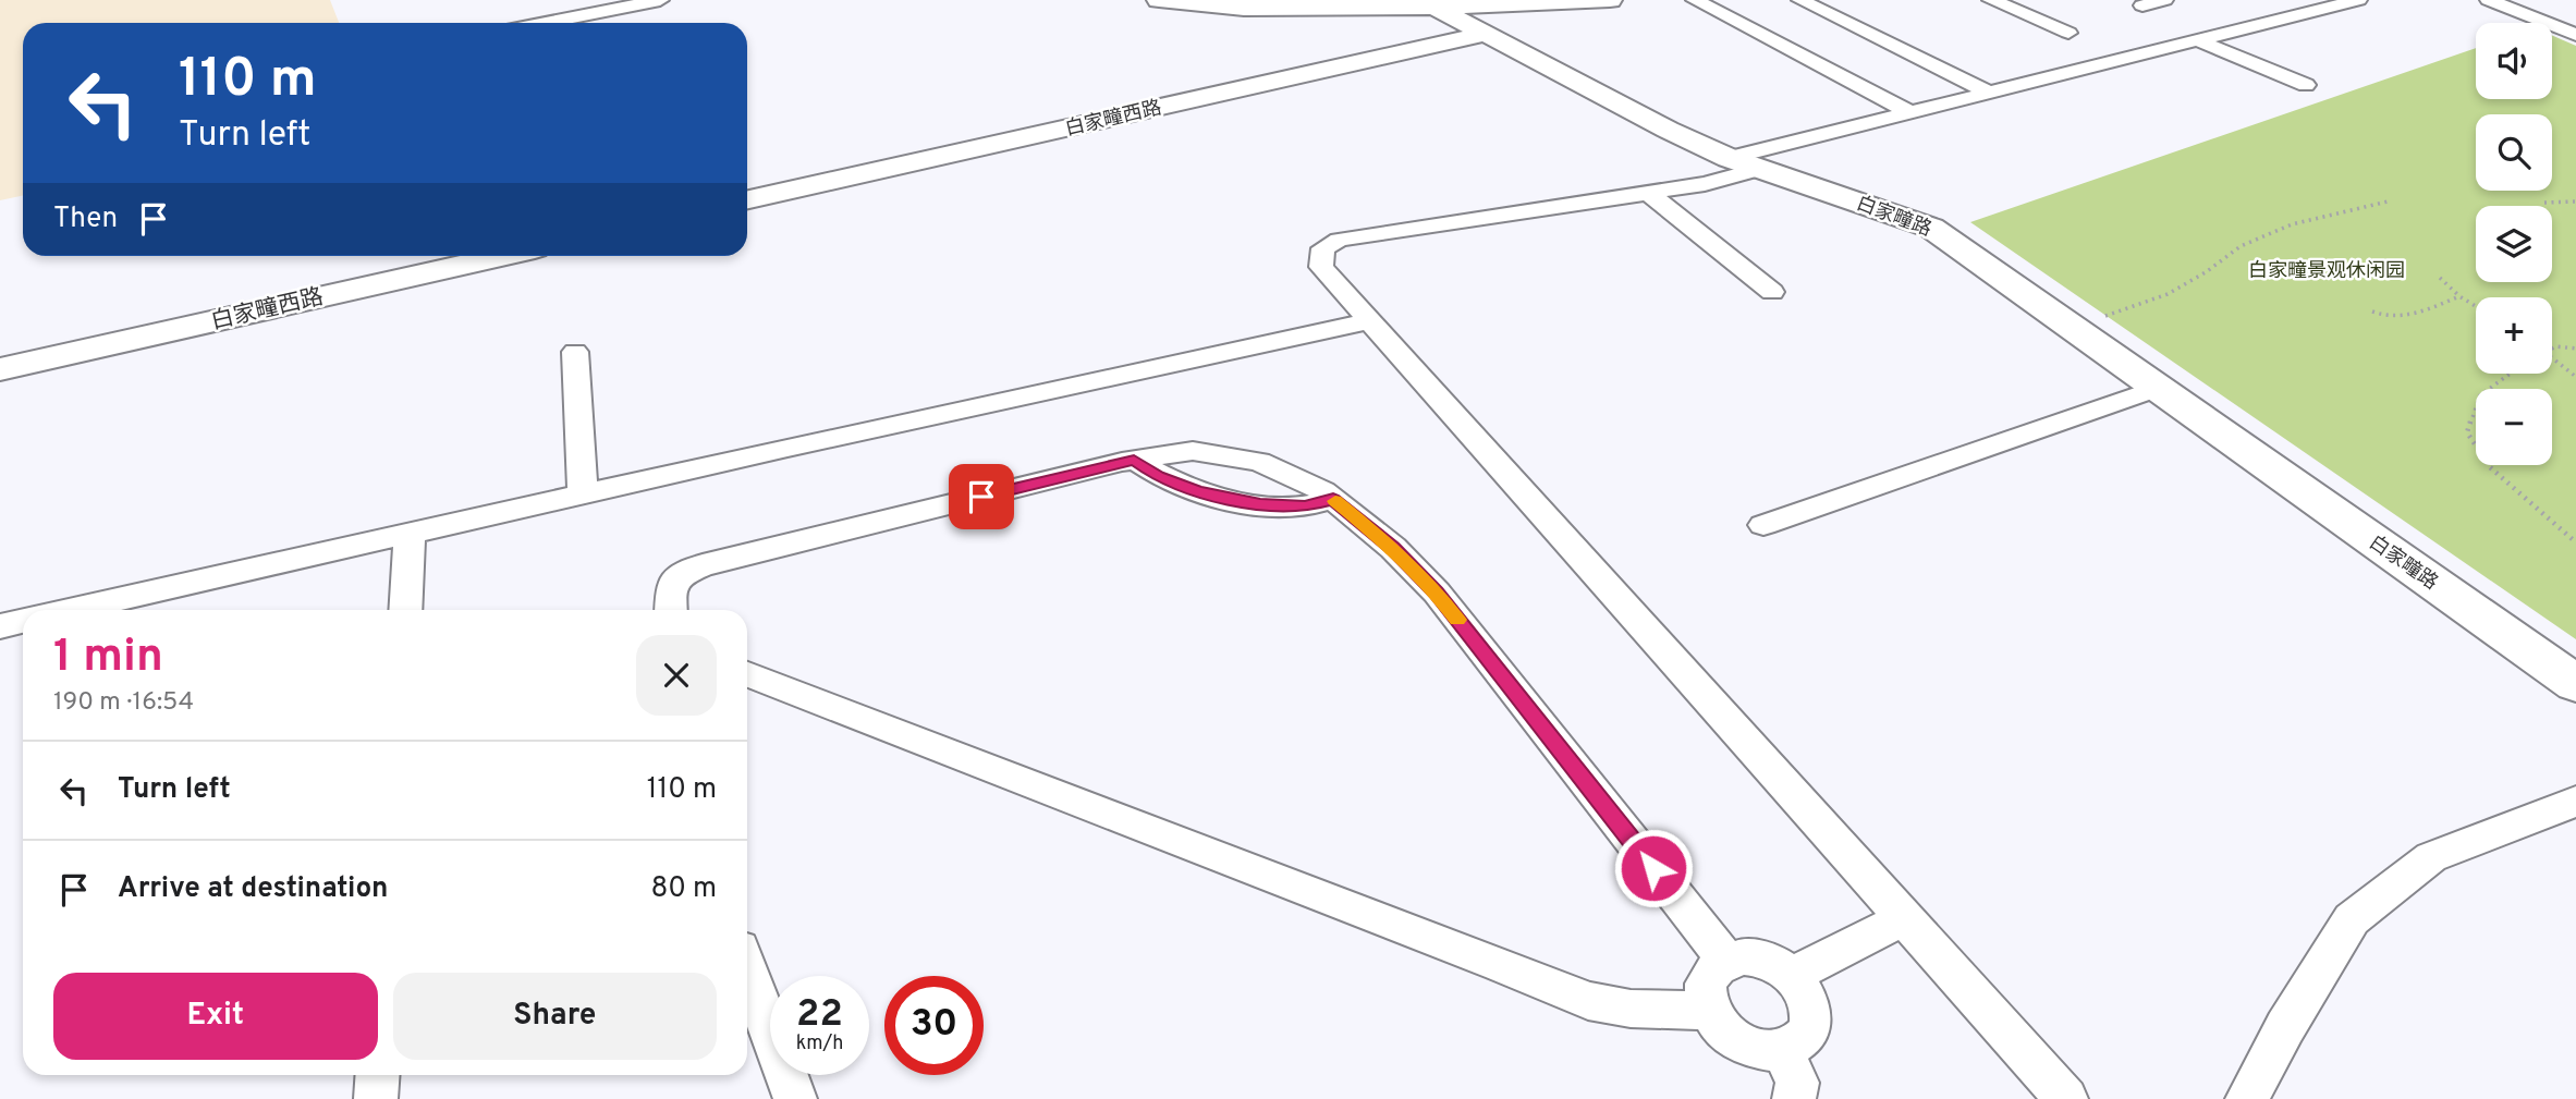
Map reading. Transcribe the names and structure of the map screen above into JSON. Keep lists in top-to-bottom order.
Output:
{
  "streets": {
    "street": ["白家疃西路", "白家疃路"]
  },
  "crossings": [
    ["白家疃西路", "白家疃路"]
  ],
  "parks": ["白家疃景观休闲园"],
  "page": {
    "map_buttons": ["+", "−"],
    "turn": ["110 m", "Turn left"],
    "then": "Then",
    "heading": ["1 min", "190 m · 16:54"],
    "list": [
      {
        "name": "Turn left",
        "value": "110 m"
      },
      {
        "name": "Arrive at destination",
        "value": "80 m"
      }
    ],
    "buttons": ["Exit", "Share"],
    "speed": "22 km/h",
    "limit": "30"
  }
}
